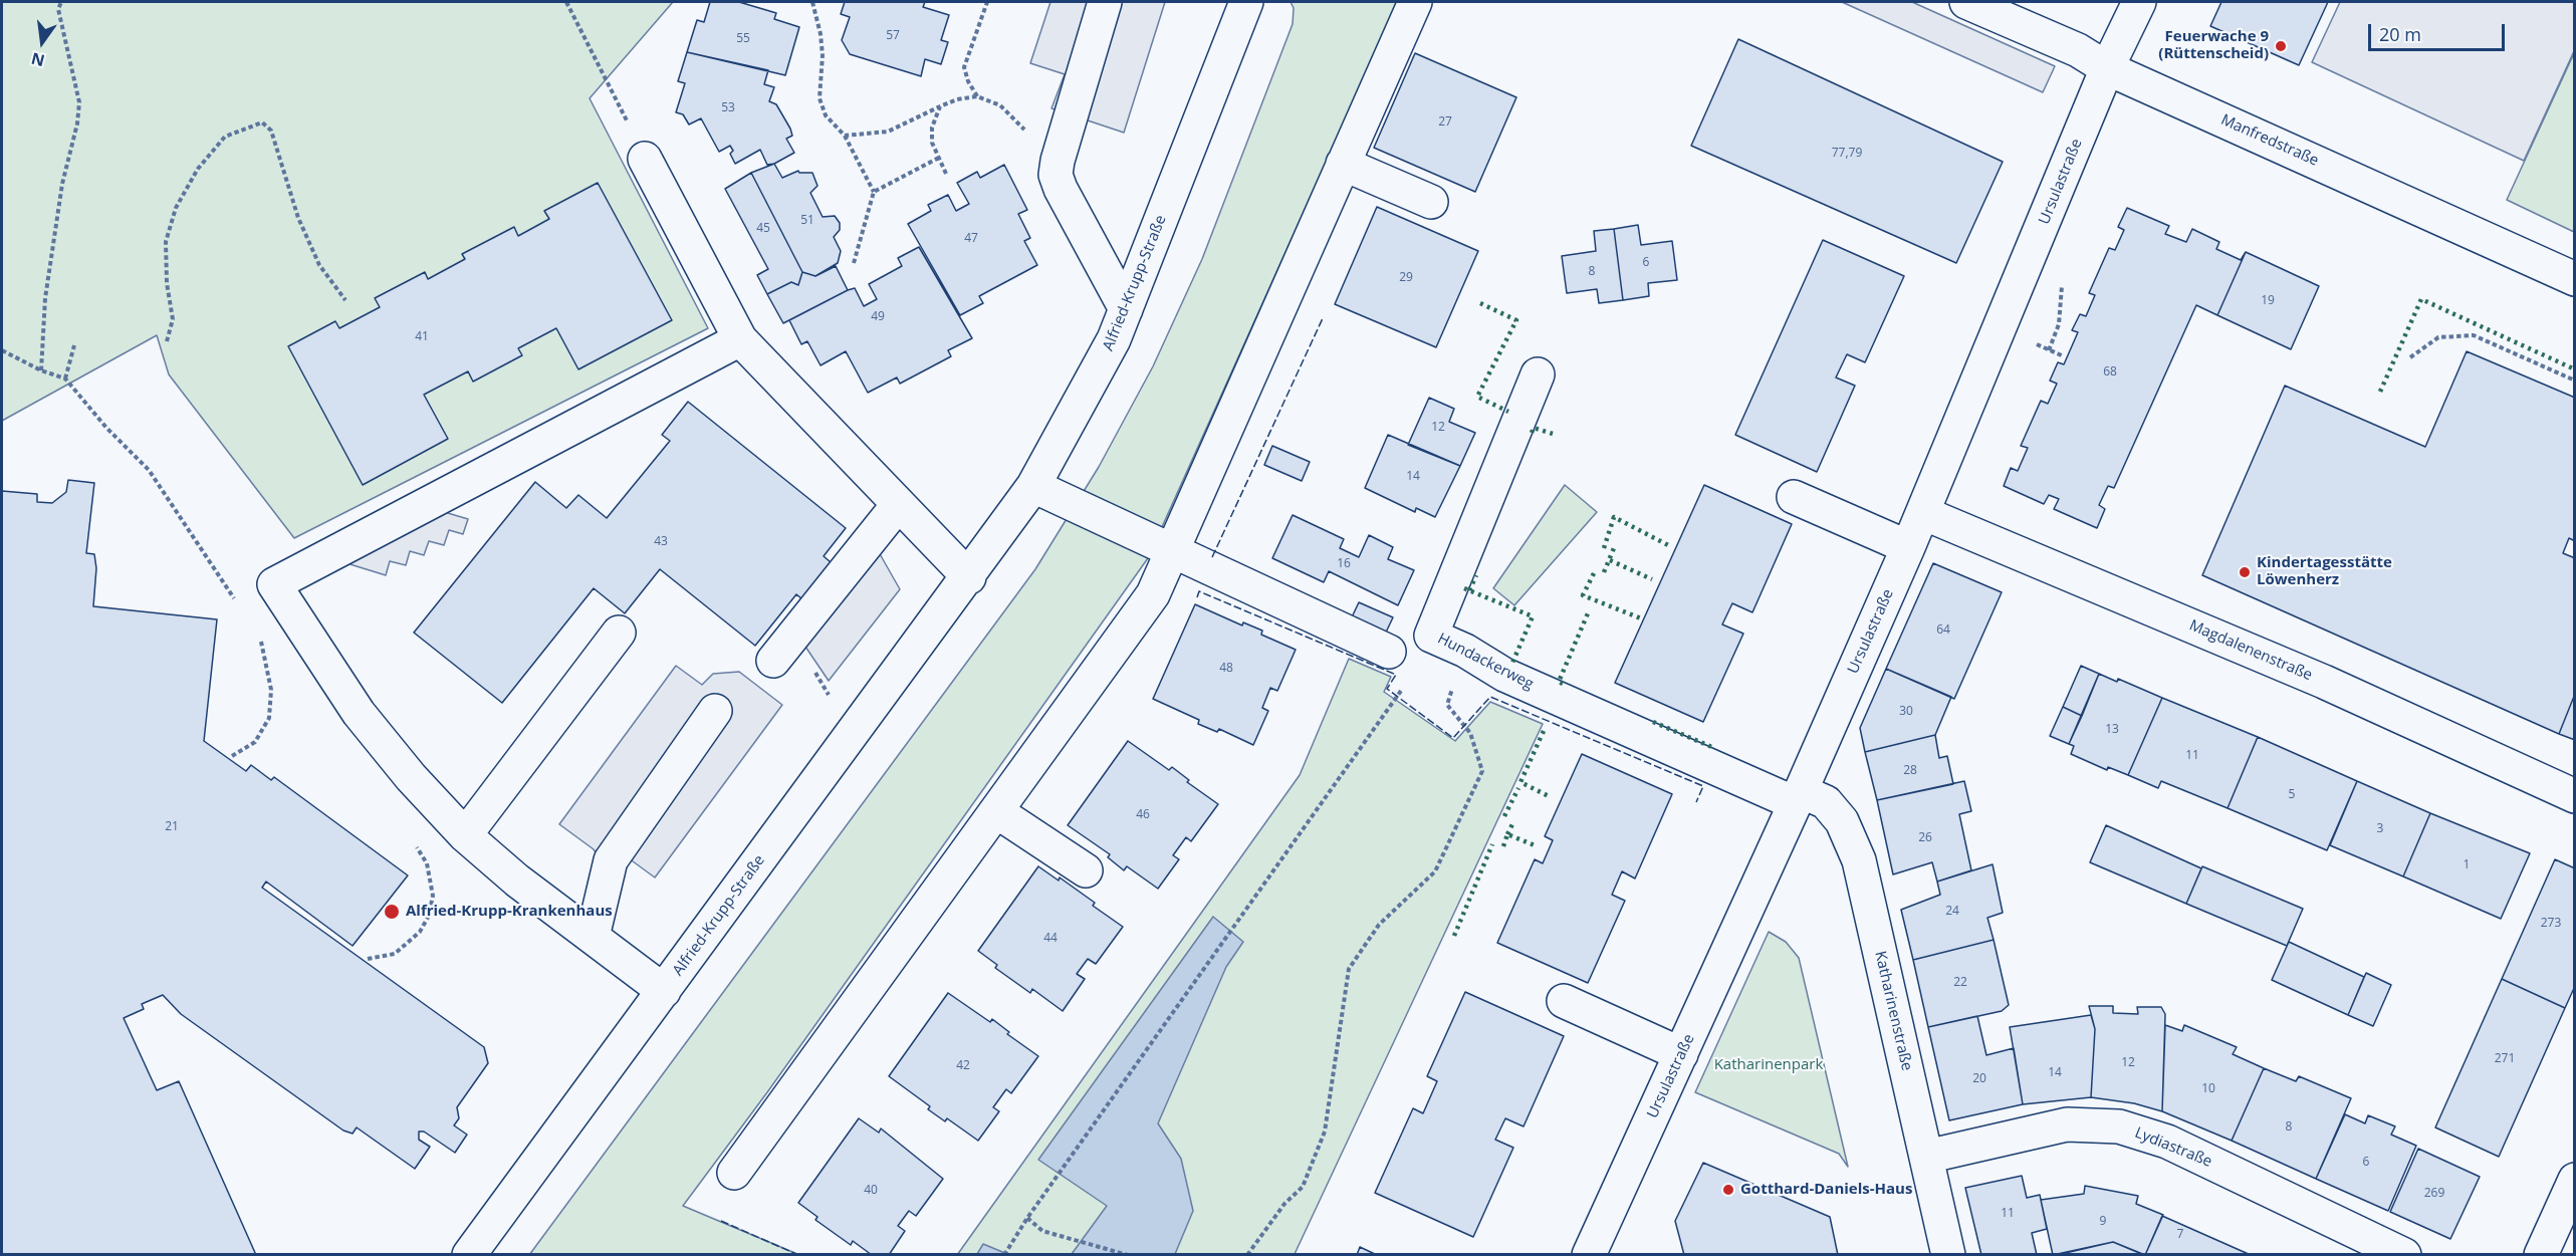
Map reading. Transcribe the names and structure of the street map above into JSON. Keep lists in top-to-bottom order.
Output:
{
  "streets": {
    "street": [
      "Manfredstraße",
      "Ursulastraße",
      "Alfried-Krupp-Straße",
      "Magdalenenstraße",
      "Hundackerweg",
      "Katharinenstraße",
      "Lydiastraße"
    ]
  },
  "crossings": [
    ["Manfredstraße", "Ursulastraße"],
    ["Ursulastraße", "Magdalenenstraße"],
    ["Ursulastraße", "Hundackerweg"],
    ["Ursulastraße", "Katharinenstraße"],
    ["Hundackerweg", "Katharinenstraße"],
    ["Katharinenstraße", "Lydiastraße"]
  ],
  "parks": ["Katharinenpark"],
  "places": [
    "Feuerwache 9 (Rüttenscheid)",
    "Kindertagesstätte Löwenherz",
    "Alfried-Krupp-Krankenhaus",
    "Gotthard-Daniels-Haus"
  ],
  "house_numbers": [
    "57",
    "55",
    "53",
    "27",
    "77,79",
    "51",
    "45",
    "47",
    "6",
    "8",
    "29",
    "19",
    "49",
    "41",
    "68",
    "12",
    "14",
    "43",
    "16",
    "64",
    "48",
    "30",
    "13",
    "11",
    "28",
    "5",
    "46",
    "21",
    "3",
    "26",
    "1",
    "24",
    "273",
    "44",
    "22",
    "271",
    "12",
    "42",
    "14",
    "20",
    "10",
    "8",
    "6",
    "40",
    "269",
    "11",
    "9",
    "7"
  ],
  "scale_bar": "20 m",
  "north": "bottom"
}
